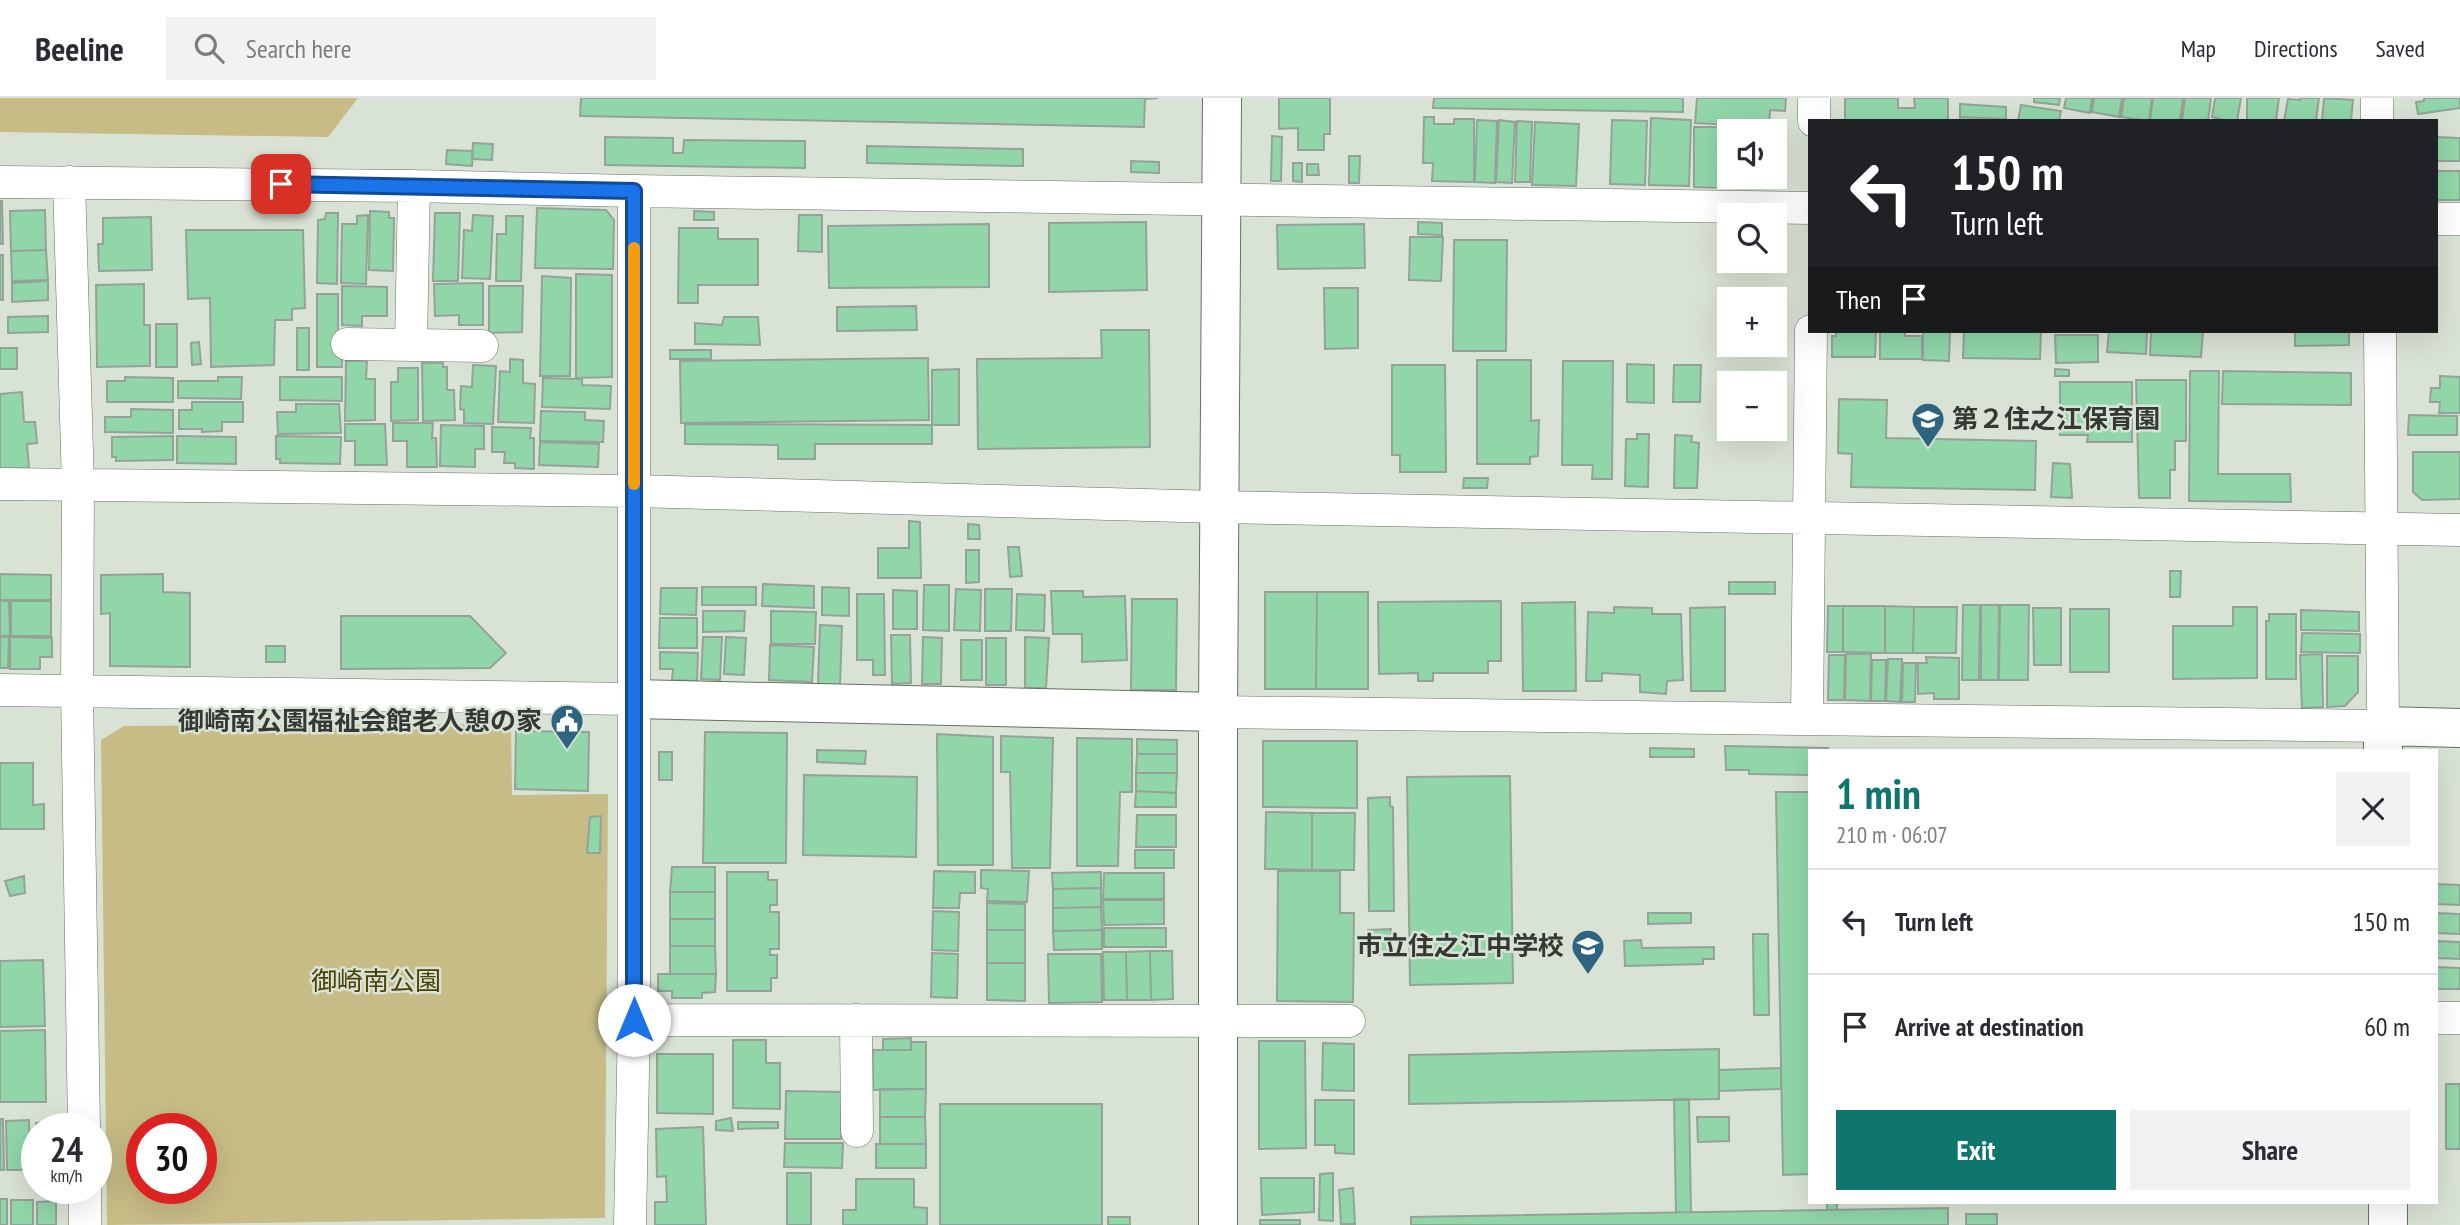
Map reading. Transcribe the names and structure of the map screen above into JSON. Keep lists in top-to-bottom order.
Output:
{
  "parks": ["御崎南公園"],
  "places": {
    "school or university": ["第２住之江保育園", "市立住之江中学校"],
    "public building": ["御崎南公園福祉会館老人憩の家"]
  },
  "page": {
    "header": "Beeline",
    "search": "Search here",
    "nav": ["Map", "Directions", "Saved"],
    "map_buttons": ["+", "−"],
    "turn": ["150 m", "Turn left"],
    "then": "Then",
    "heading": ["1 min", "210 m · 06:07"],
    "list": [
      {
        "name": "Turn left",
        "value": "150 m"
      },
      {
        "name": "Arrive at destination",
        "value": "60 m"
      }
    ],
    "buttons": ["Exit", "Share"],
    "speed": "24 km/h",
    "limit": "30"
  }
}
